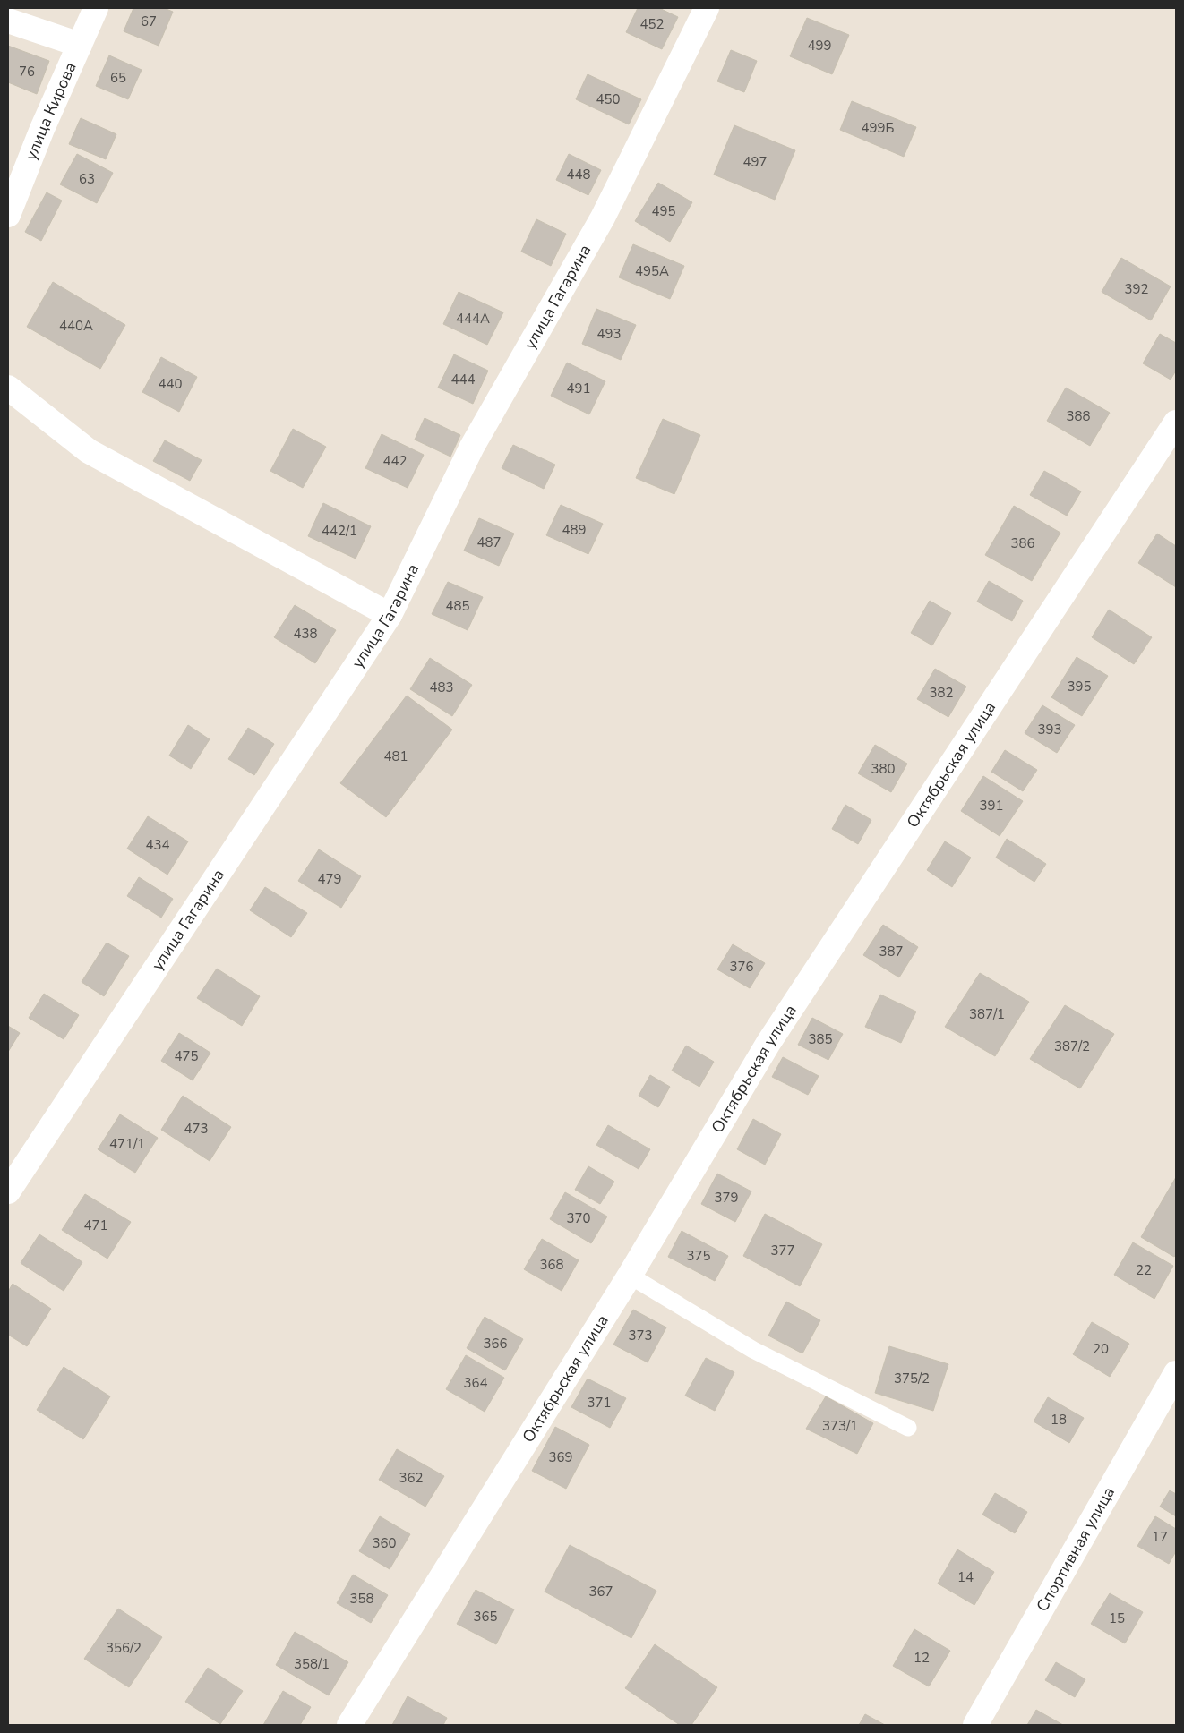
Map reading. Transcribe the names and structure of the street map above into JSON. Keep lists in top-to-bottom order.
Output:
{
  "streets": {
    "street": [
      "улица Кирова",
      "улица Гагарина",
      "Октябрьская улица",
      "Спортивная улица"
    ]
  },
  "house_numbers": [
    "67",
    "452",
    "499",
    "76",
    "65",
    "450",
    "499Б",
    "497",
    "448",
    "63",
    "495",
    "495А",
    "392",
    "444А",
    "440А",
    "493",
    "444",
    "440",
    "491",
    "388",
    "442",
    "489",
    "442/1",
    "487",
    "386",
    "485",
    "438",
    "395",
    "483",
    "382",
    "393",
    "481",
    "380",
    "391",
    "434",
    "479",
    "387",
    "376",
    "387/1",
    "385",
    "387/2",
    "475",
    "473",
    "471/1",
    "379",
    "370",
    "471",
    "377",
    "375",
    "368",
    "22",
    "373",
    "366",
    "20",
    "375/2",
    "364",
    "371",
    "18",
    "373/1",
    "369",
    "362",
    "17",
    "360",
    "14",
    "367",
    "358",
    "365",
    "15",
    "356/2",
    "12",
    "358/1"
  ]
}
